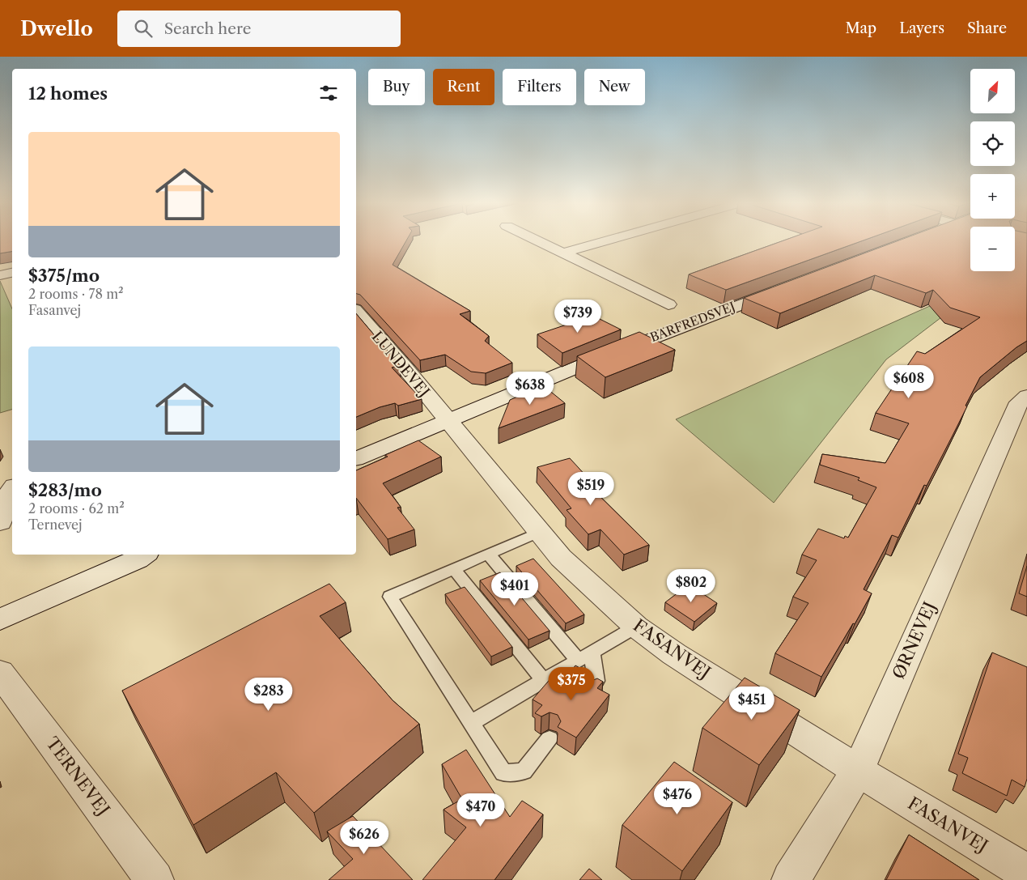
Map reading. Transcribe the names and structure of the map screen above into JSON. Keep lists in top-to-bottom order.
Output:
{
  "streets": {
    "street": [
      "BARFREDSVEJ",
      "LUNDEVEJ",
      "ØRNEVEJ",
      "FASANVEJ",
      "TERNEVEJ"
    ]
  },
  "crossings": [
    ["BARFREDSVEJ", "LUNDEVEJ"],
    ["BARFREDSVEJ", "FASANVEJ"],
    ["LUNDEVEJ", "FASANVEJ"],
    ["ØRNEVEJ", "FASANVEJ"]
  ],
  "north": "top right",
  "page": {
    "header": "Dwello",
    "search": "Search here",
    "nav": ["Map", "Layers", "Share"],
    "map_buttons": ["+", "−"],
    "chip": [
      "Buy",
      "Rent",
      "Filters",
      "New"
    ],
    "heading": "12 homes",
    "list": [
      {
        "name": "$375/mo",
        "note": "2 rooms · 78 m² · Fasanvej"
      },
      {
        "name": "$283/mo",
        "note": "2 rooms · 62 m² · Ternevej"
      }
    ],
    "price": [
      "$739",
      "$608",
      "$638",
      "$519",
      "$802",
      "$401",
      "$375",
      "$283",
      "$451",
      "$476",
      "$470",
      "$626"
    ]
  }
}
